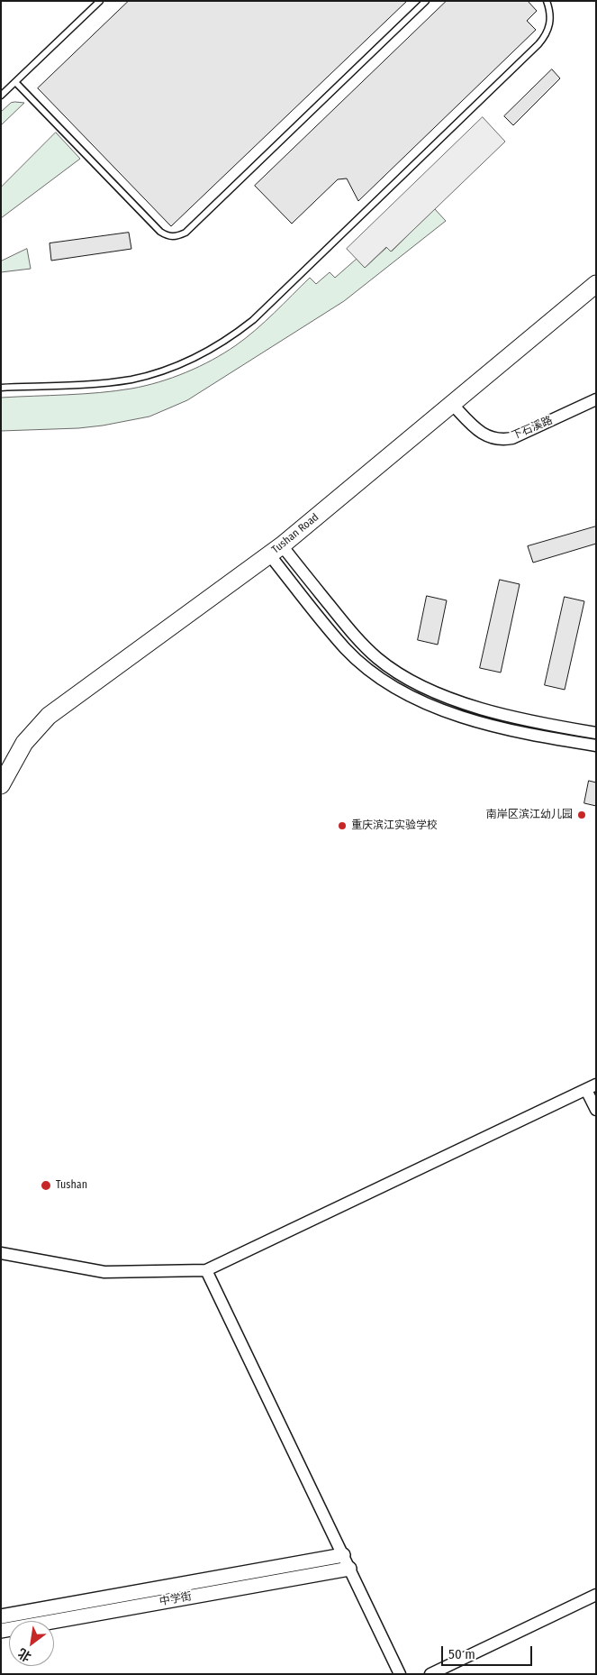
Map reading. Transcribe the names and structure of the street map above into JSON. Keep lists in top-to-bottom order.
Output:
{
  "streets": {
    "main road": ["Tushan Road"],
    "street": ["下石溪路", "中学街"]
  },
  "crossings": [
    ["下石溪路", "Tushan Road"]
  ],
  "places": ["南岸区滨江幼儿园", "重庆滨江实验学校", "Tushan"],
  "scale_bar": "50 m",
  "north": "bottom left"
}
